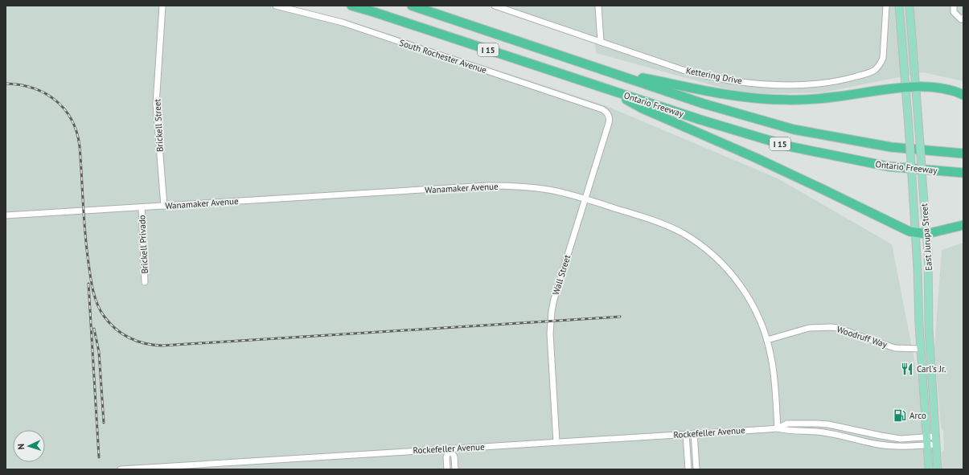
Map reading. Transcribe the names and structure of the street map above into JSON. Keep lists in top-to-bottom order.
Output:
{
  "streets": {
    "highway": ["I 15", "Ontario Freeway"],
    "main road": ["East Jurupa Street"],
    "street": [
      "South Rochester Avenue",
      "Kettering Drive",
      "Brickell Street",
      "Wanamaker Avenue",
      "Brickell Privado",
      "Wall Street",
      "Woodruff Way",
      "Rockefeller Avenue"
    ]
  },
  "crossings": [
    ["South Rochester Avenue", "Wall Street"],
    ["Brickell Street", "Wanamaker Avenue"],
    ["Wanamaker Avenue", "Brickell Privado"],
    ["Wanamaker Avenue", "Wall Street"],
    ["Wanamaker Avenue", "Woodruff Way"],
    ["Wanamaker Avenue", "Rockefeller Avenue"],
    ["East Jurupa Street", "Woodruff Way"],
    ["East Jurupa Street", "Rockefeller Avenue"],
    ["Wall Street", "Rockefeller Avenue"]
  ],
  "places": {
    "restaurant": ["Carl's Jr."],
    "fuel station": ["Arco"]
  },
  "north": "left"
}
